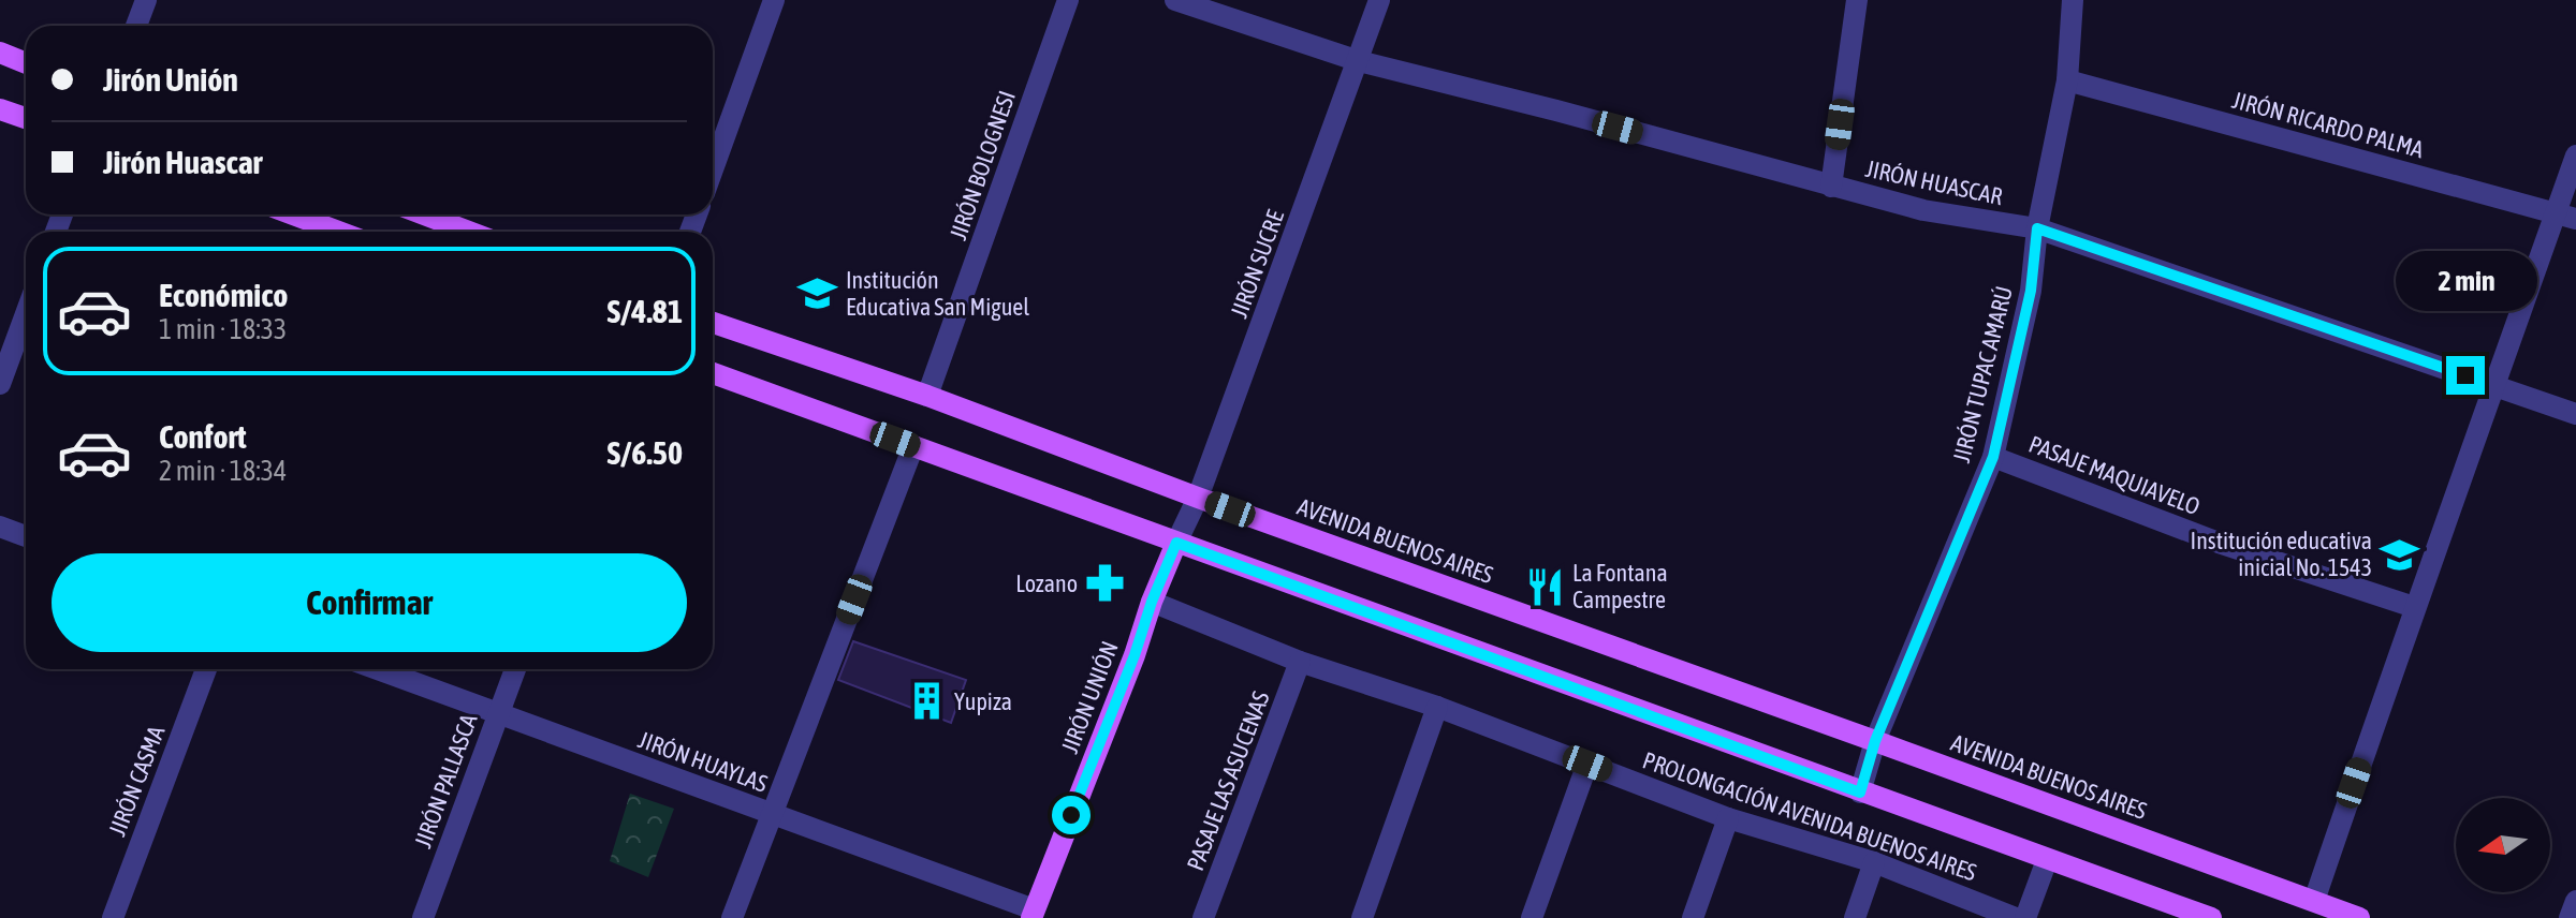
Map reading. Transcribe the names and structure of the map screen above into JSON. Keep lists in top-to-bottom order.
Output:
{
  "streets": {
    "main road": ["AVENIDA BUENOS AIRES", "JIRÓN UNIÓN"],
    "street": [
      "JIRÓN RICARDO PALMA",
      "JIRÓN BOLOGNESI",
      "JIRÓN HUASCAR",
      "JIRÓN SUCRE",
      "JIRÓN TUPAC AMARÚ",
      "PASAJE MAQUIAVELO",
      "JIRÓN HUAYLAS",
      "JIRÓN CASMA",
      "JIRÓN PALLASCA",
      "PASAJE LAS ASUCENAS",
      "PROLONGACIÓN AVENIDA BUENOS AIRES"
    ]
  },
  "crossings": [
    ["JIRÓN RICARDO PALMA", "JIRÓN TUPAC AMARÚ"],
    ["JIRÓN BOLOGNESI", "AVENIDA BUENOS AIRES"],
    ["JIRÓN HUASCAR", "JIRÓN SUCRE"],
    ["JIRÓN HUASCAR", "JIRÓN TUPAC AMARÚ"],
    ["JIRÓN SUCRE", "AVENIDA BUENOS AIRES"],
    ["JIRÓN SUCRE", "JIRÓN UNIÓN"],
    ["JIRÓN TUPAC AMARÚ", "PASAJE MAQUIAVELO"],
    ["JIRÓN TUPAC AMARÚ", "AVENIDA BUENOS AIRES"],
    ["JIRÓN UNIÓN", "JIRÓN HUAYLAS"],
    ["JIRÓN UNIÓN", "PROLONGACIÓN AVENIDA BUENOS AIRES"],
    ["JIRÓN HUAYLAS", "JIRÓN PALLASCA"],
    ["PASAJE LAS ASUCENAS", "PROLONGACIÓN AVENIDA BUENOS AIRES"]
  ],
  "places": {
    "school or university": ["Institución Educativa San Miguel", "Institución educativa inicial No. 1543"],
    "pharmacy": ["Lozano"],
    "restaurant": ["La Fontana Campestre"],
    "building": ["Yupiza"]
  },
  "north": "left",
  "page": {
    "banner": ["Jirón Unión", "Jirón Huascar"],
    "list": [
      {
        "name": "Económico",
        "note": "1 min · 18:33",
        "value": "S/4.81"
      },
      {
        "name": "Confort",
        "note": "2 min · 18:34",
        "value": "S/6.50"
      }
    ],
    "bubble": "2 min",
    "buttons": "Confirmar"
  }
}
